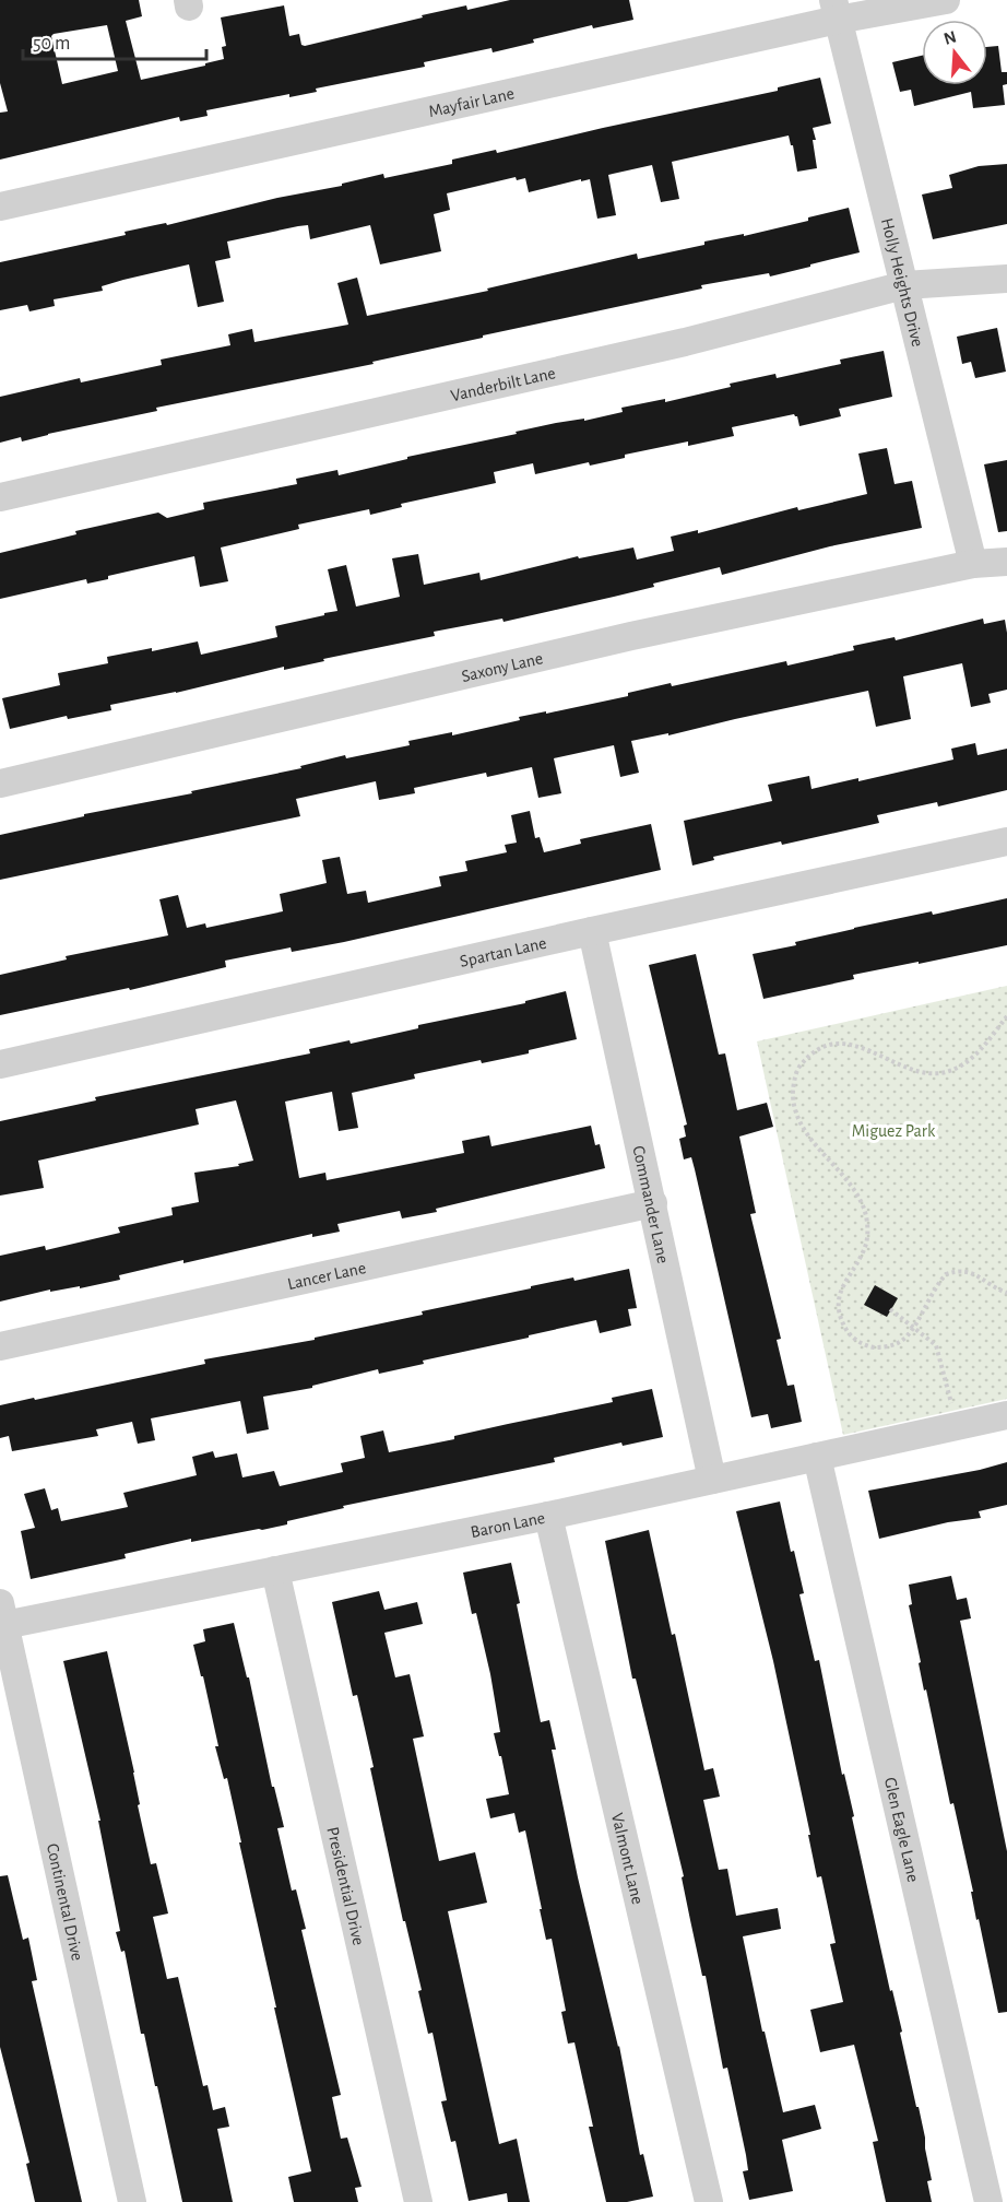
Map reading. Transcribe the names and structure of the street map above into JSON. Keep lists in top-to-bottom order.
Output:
{
  "streets": {
    "street": [
      "Mayfair Lane",
      "Holly Heights Drive",
      "Vanderbilt Lane",
      "Saxony Lane",
      "Spartan Lane",
      "Commander Lane",
      "Lancer Lane",
      "Baron Lane",
      "Glen Eagle Lane",
      "Valmont Lane",
      "Presidential Drive",
      "Continental Drive"
    ]
  },
  "crossings": [
    ["Mayfair Lane", "Holly Heights Drive"],
    ["Holly Heights Drive", "Vanderbilt Lane"],
    ["Holly Heights Drive", "Saxony Lane"],
    ["Spartan Lane", "Commander Lane"],
    ["Commander Lane", "Lancer Lane"],
    ["Commander Lane", "Baron Lane"],
    ["Baron Lane", "Glen Eagle Lane"],
    ["Baron Lane", "Valmont Lane"],
    ["Baron Lane", "Presidential Drive"],
    ["Baron Lane", "Continental Drive"]
  ],
  "parks": ["Miguez Park"],
  "scale_bar": "50 m",
  "north": "top"
}
